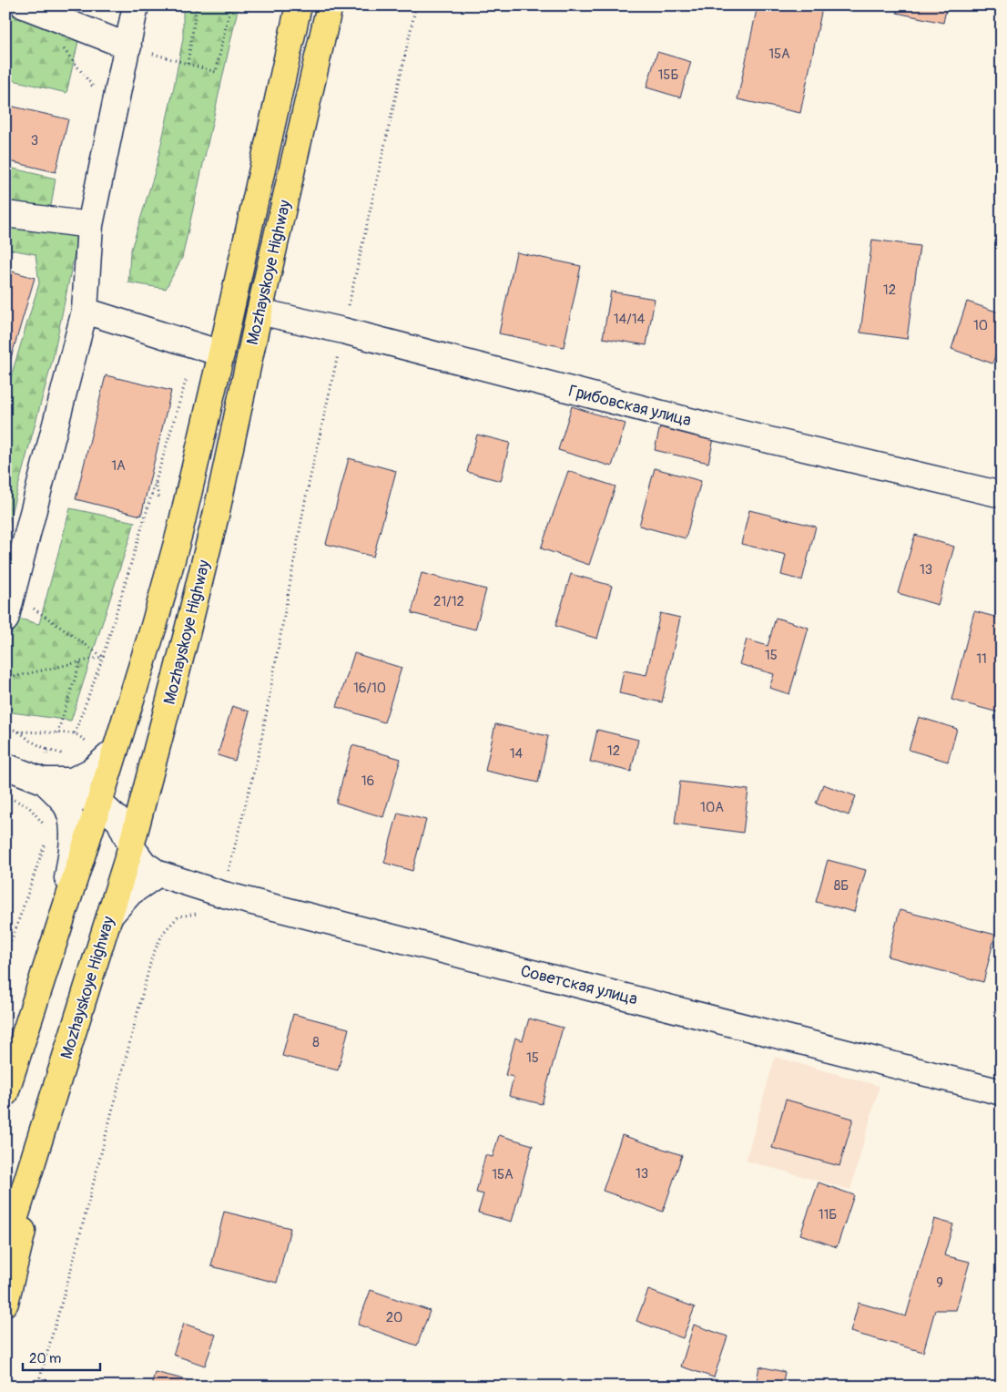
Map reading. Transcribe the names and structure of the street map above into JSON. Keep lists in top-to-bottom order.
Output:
{
  "streets": {
    "main road": ["Mozhayskoye Highway"],
    "street": ["Грибовская улица", "Советская улица"]
  },
  "crossings": [
    ["Mozhayskoye Highway", "Грибовская улица"],
    ["Mozhayskoye Highway", "Советская улица"]
  ],
  "house_numbers": [
    "15А",
    "15Б",
    "3",
    "12",
    "14/14",
    "10",
    "1А",
    "13",
    "21/12",
    "15",
    "11",
    "16/10",
    "12",
    "14",
    "16",
    "10А",
    "8Б",
    "8",
    "15",
    "13",
    "15А",
    "11Б",
    "9",
    "20"
  ],
  "scale_bar": "20 m"
}
